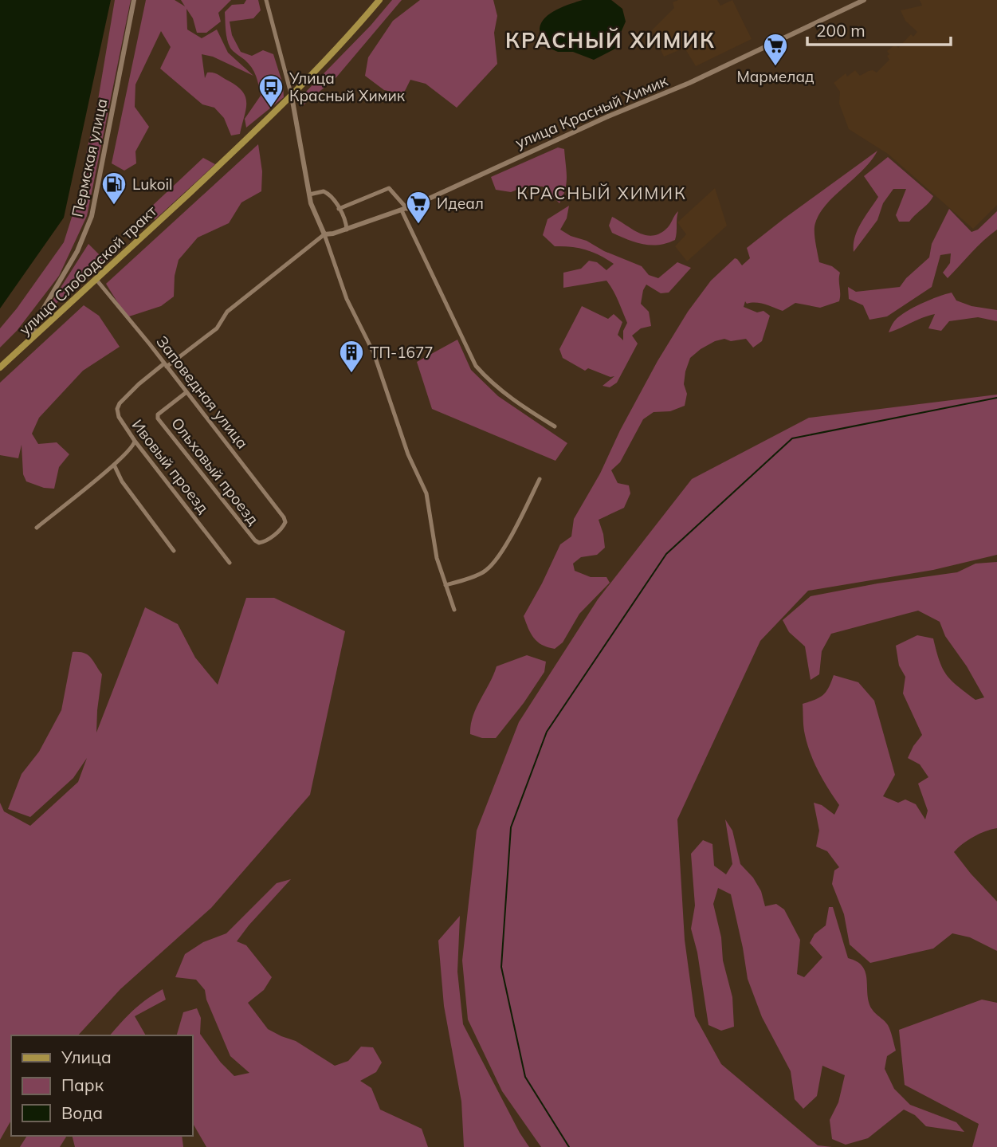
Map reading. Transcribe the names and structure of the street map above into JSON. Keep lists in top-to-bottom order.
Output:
{
  "streets": {
    "main road": ["улица Слободской тракт"],
    "street": [
      "улица Красный Химик",
      "Пермская улица",
      "Заповедная улица",
      "Ивовый проезд",
      "Ольховый проезд"
    ]
  },
  "crossings": [
    ["Пермская улица", "улица Слободской тракт"],
    ["улица Слободской тракт", "Заповедная улица"],
    ["Заповедная улица", "Ивовый проезд"],
    ["Заповедная улица", "Ольховый проезд"]
  ],
  "districts": ["КРАСНЫЙ ХИМИК", "КРАСНЫЙ ХИМИК"],
  "places": {
    "supermarket": ["Мармелад", "Идеал"],
    "bus stop": ["Улица Красный Химик"],
    "fuel station": ["Lukoil"],
    "building": ["ТП-1677"]
  },
  "legend": ["Улица", "Парк", "Вода"],
  "scale_bar": "200 m"
}
